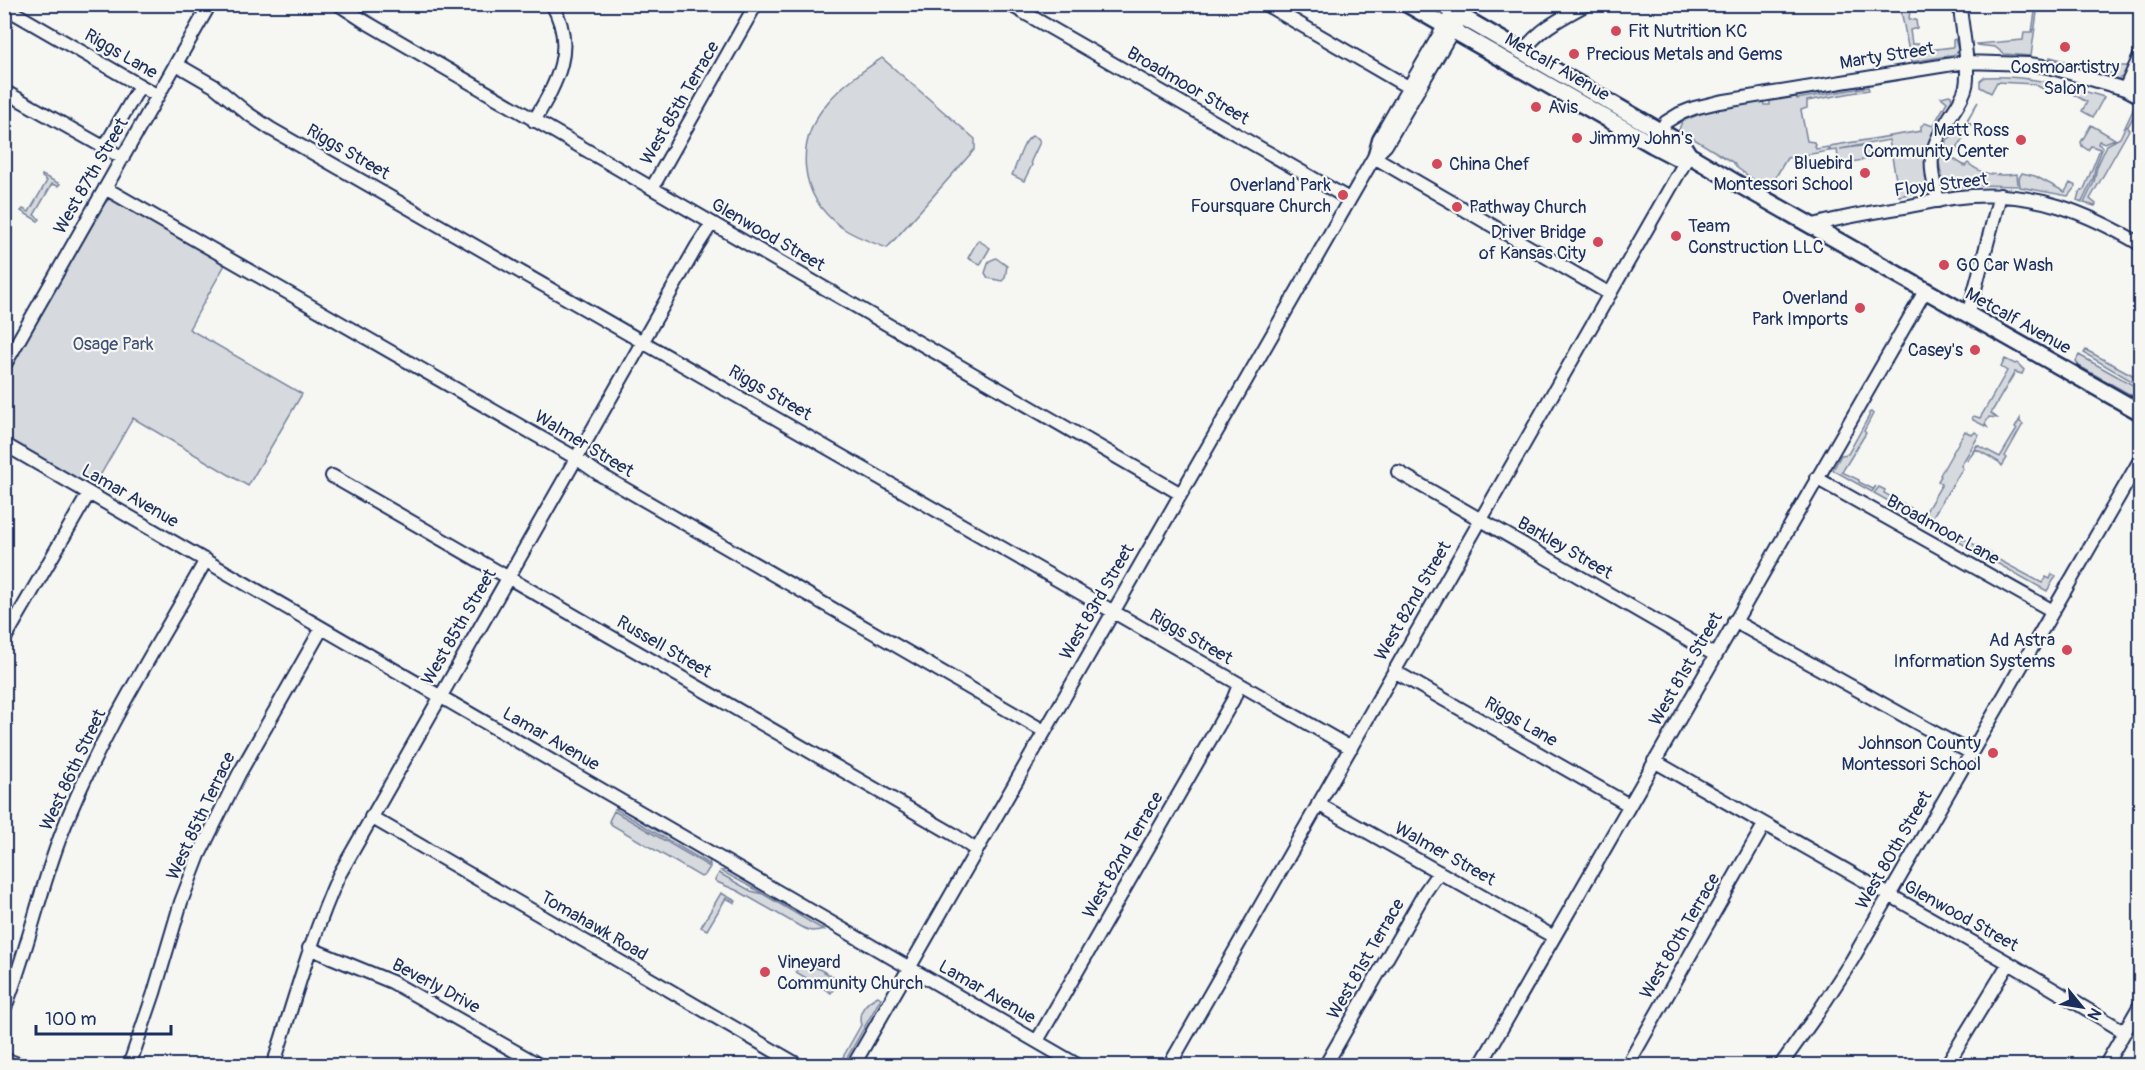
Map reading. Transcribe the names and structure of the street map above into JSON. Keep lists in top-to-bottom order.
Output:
{
  "streets": {
    "main road": ["Metcalf Avenue"],
    "street": [
      "Riggs Lane",
      "Marty Street",
      "Broadmoor Street",
      "West 85th Terrace",
      "Riggs Street",
      "West 87th Street",
      "Floyd Street",
      "Glenwood Street",
      "Walmer Street",
      "Lamar Avenue",
      "Broadmoor Lane",
      "Barkley Street",
      "West 82nd Street",
      "West 83rd Street",
      "West 85th Street",
      "Russell Street",
      "West 81st Street",
      "West 86th Street",
      "West 80th Street",
      "West 82nd Terrace",
      "Tomahawk Road",
      "West 80th Terrace",
      "West 81st Terrace",
      "Beverly Drive"
    ]
  },
  "crossings": [
    ["Riggs Lane", "West 87th Street"],
    ["Riggs Lane", "West 82nd Street"],
    ["Riggs Lane", "West 81st Street"],
    ["Marty Street", "Metcalf Avenue"],
    ["Metcalf Avenue", "Floyd Street"],
    ["Metcalf Avenue", "West 82nd Street"],
    ["Metcalf Avenue", "West 83rd Street"],
    ["Metcalf Avenue", "West 81st Street"],
    ["Broadmoor Street", "West 83rd Street"],
    ["West 85th Terrace", "Glenwood Street"],
    ["West 85th Terrace", "Lamar Avenue"],
    ["Riggs Street", "West 87th Street"],
    ["Riggs Street", "West 82nd Street"],
    ["Riggs Street", "West 83rd Street"],
    ["Riggs Street", "West 85th Street"],
    ["Riggs Street", "West 82nd Terrace"],
    ["West 87th Street", "Walmer Street"],
    ["Glenwood Street", "West 83rd Street"],
    ["Glenwood Street", "West 85th Street"],
    ["Glenwood Street", "West 81st Street"],
    ["Glenwood Street", "West 80th Street"],
    ["Glenwood Street", "West 80th Terrace"],
    ["Walmer Street", "West 82nd Street"],
    ["Walmer Street", "West 83rd Street"],
    ["Walmer Street", "West 85th Street"],
    ["Walmer Street", "West 81st Street"],
    ["Walmer Street", "West 81st Terrace"],
    ["Lamar Avenue", "West 83rd Street"],
    ["Lamar Avenue", "West 85th Street"],
    ["Lamar Avenue", "West 86th Street"],
    ["Lamar Avenue", "West 82nd Terrace"],
    ["Broadmoor Lane", "West 81st Street"],
    ["Broadmoor Lane", "West 80th Street"],
    ["Barkley Street", "West 82nd Street"],
    ["Barkley Street", "West 81st Street"],
    ["West 83rd Street", "Russell Street"],
    ["West 85th Street", "Russell Street"],
    ["West 85th Street", "Tomahawk Road"],
    ["West 85th Street", "Beverly Drive"]
  ],
  "parks": ["Osage Park"],
  "places": [
    "Fit Nutrition KC",
    "Cosmoartistry Salon",
    "Precious Metals and Gems",
    "Avis",
    "Jimmy John's",
    "Matt Ross Community Center",
    "China Chef",
    "Bluebird Montessori School",
    "Overland Park Foursquare Church",
    "Pathway Church",
    "Team Construction LLC",
    "Driver Bridge of Kansas City",
    "GO Car Wash",
    "Overland Park Imports",
    "Casey's",
    "Ad Astra Information Systems",
    "Johnson County Montessori School",
    "Vineyard Community Church"
  ],
  "scale_bar": "100 m",
  "north": "bottom right"
}
